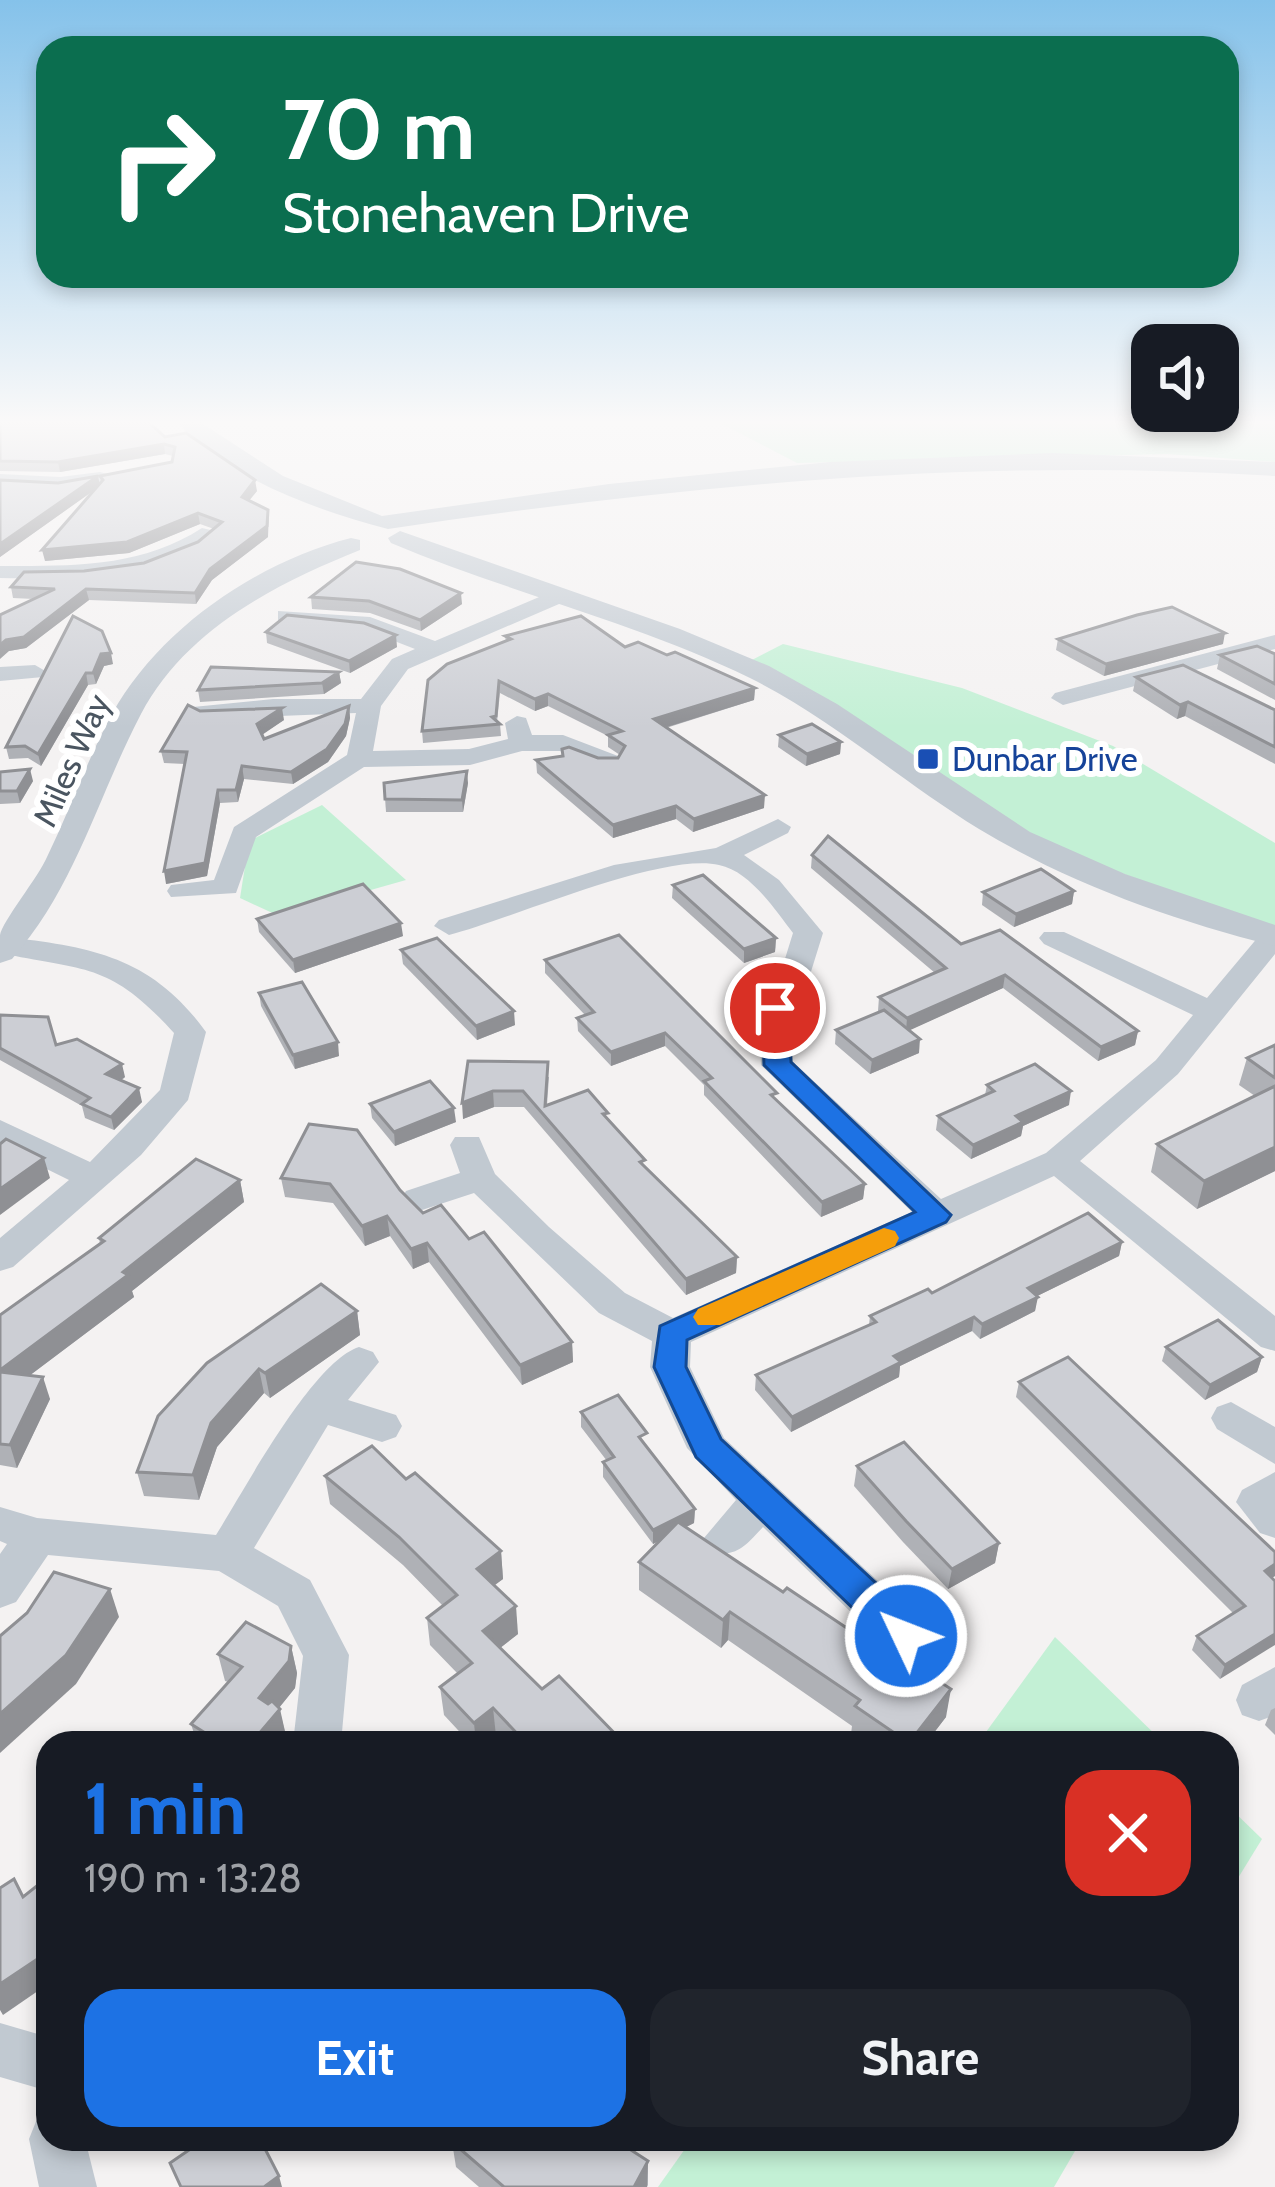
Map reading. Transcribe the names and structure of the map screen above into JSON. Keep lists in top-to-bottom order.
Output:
{
  "streets": {
    "street": ["Miles Way"]
  },
  "places": {
    "transit": ["Dunbar Drive"]
  },
  "page": {
    "turn": ["70 m", "Stonehaven Drive"],
    "heading": ["1 min", "190 m · 13:28"],
    "buttons": ["Exit", "Share"]
  }
}
